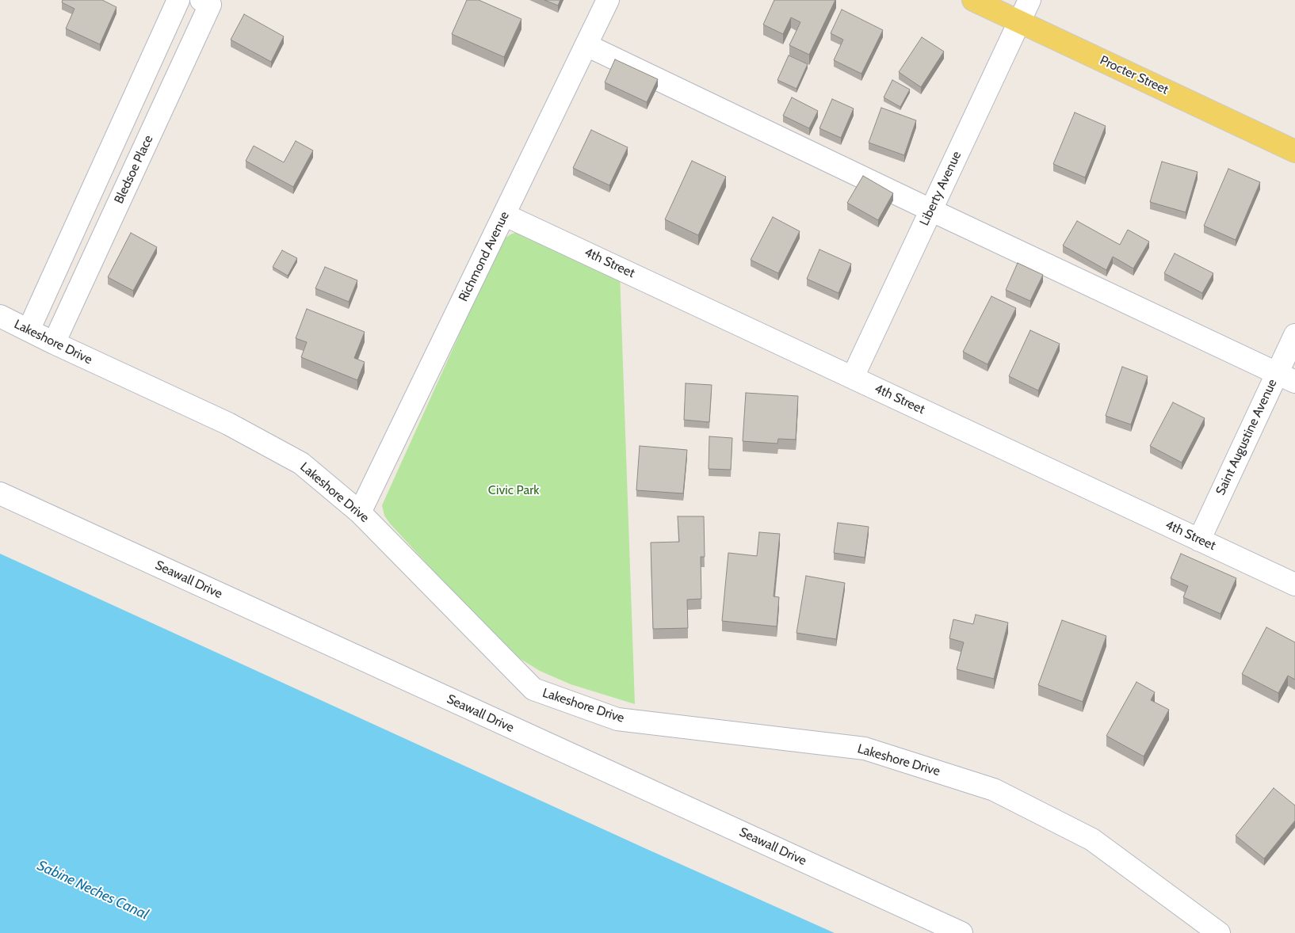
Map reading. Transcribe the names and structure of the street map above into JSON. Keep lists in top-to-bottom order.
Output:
{
  "streets": {
    "main road": ["Procter Street"],
    "street": [
      "Bledsoe Place",
      "Liberty Avenue",
      "Richmond Avenue",
      "4th Street",
      "Lakeshore Drive",
      "Saint Augustine Avenue",
      "Seawall Drive"
    ]
  },
  "crossings": [
    ["Procter Street", "Liberty Avenue"],
    ["Bledsoe Place", "Lakeshore Drive"],
    ["Liberty Avenue", "4th Street"],
    ["Richmond Avenue", "4th Street"],
    ["Richmond Avenue", "Lakeshore Drive"],
    ["4th Street", "Saint Augustine Avenue"]
  ],
  "water": ["Sabine Neches Canal"],
  "parks": ["Civic Park"]
}
